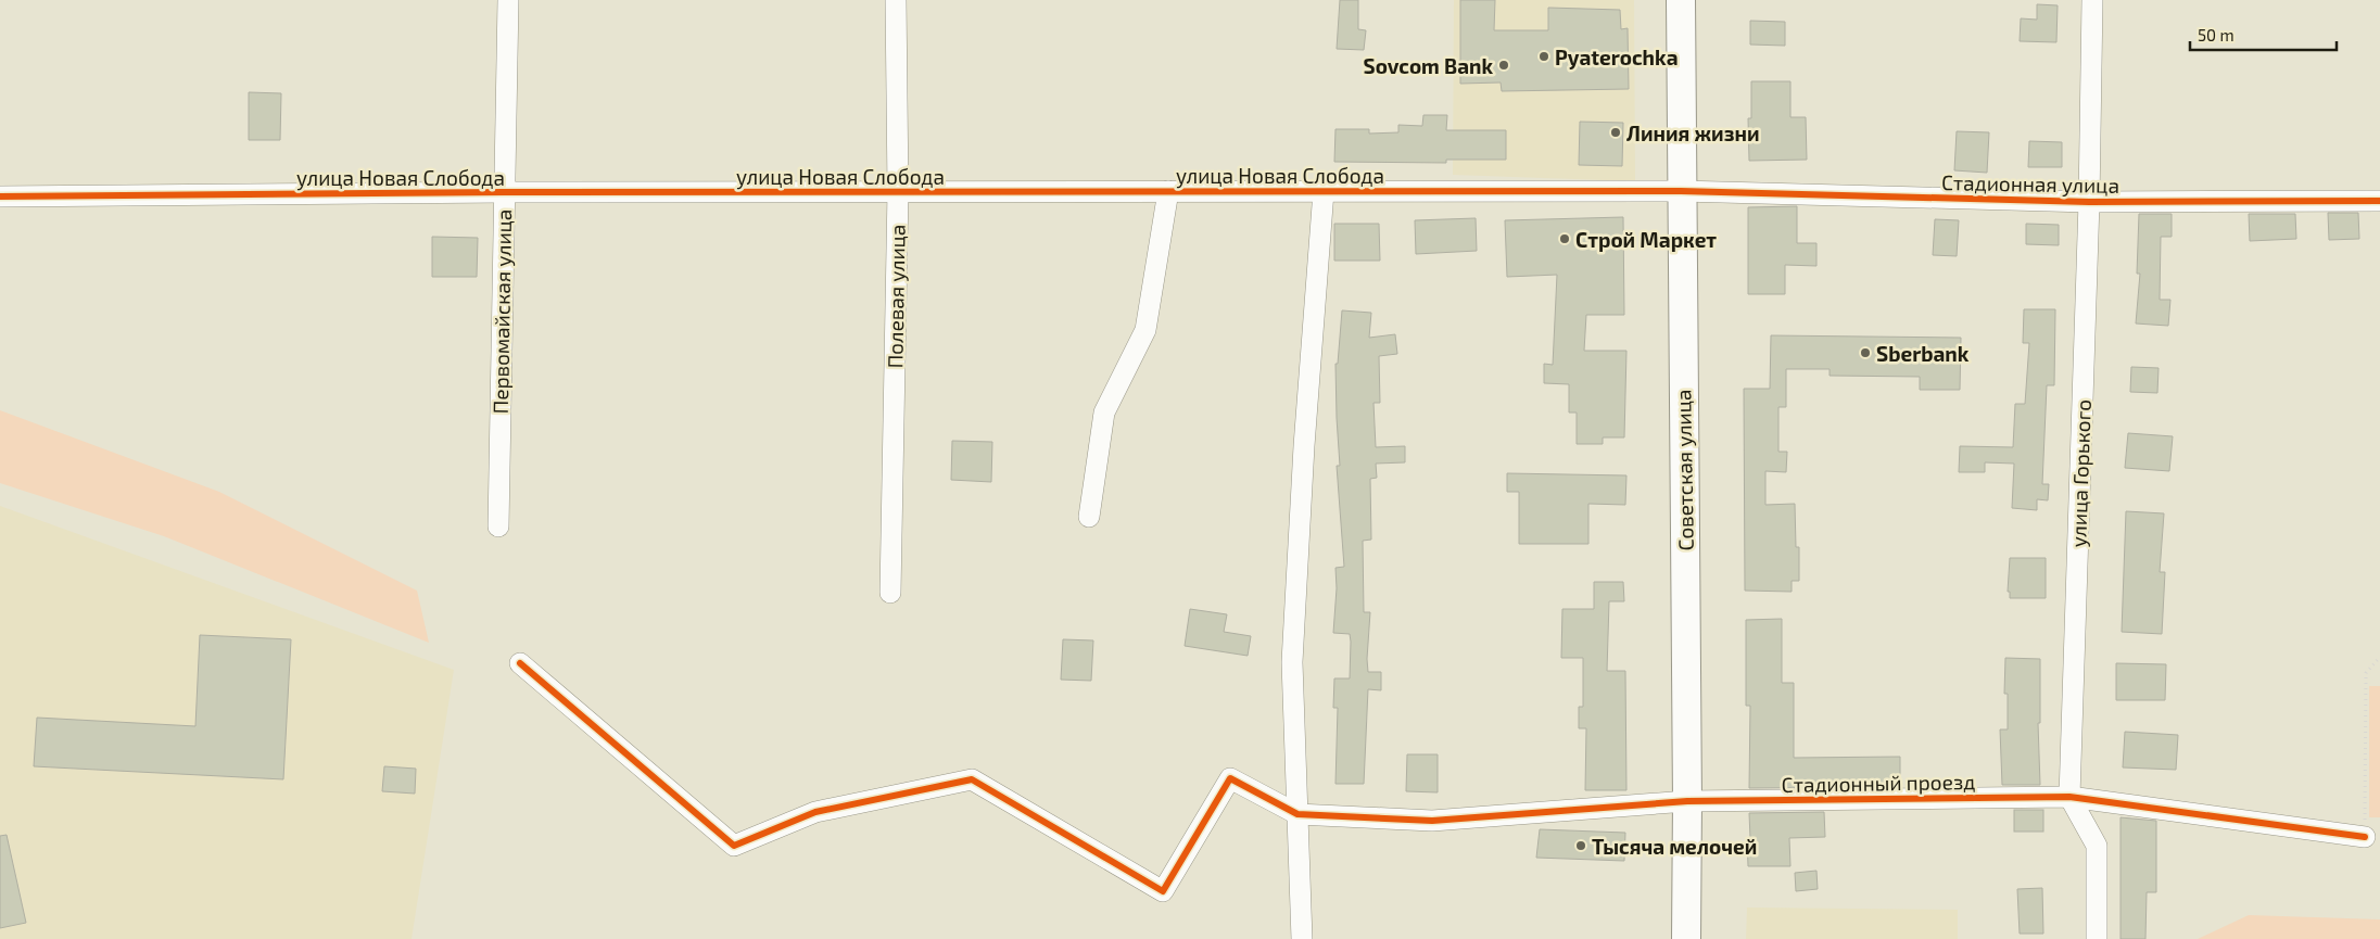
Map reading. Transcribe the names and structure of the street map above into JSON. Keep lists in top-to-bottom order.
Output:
{
  "streets": {
    "main road": ["Советская улица"],
    "street": [
      "улица Новая Слобода",
      "Стадионная улица",
      "Полевая улица",
      "Первомайская улица",
      "улица Горького",
      "Стадионный проезд"
    ]
  },
  "crossings": [
    ["улица Новая Слобода", "Стадионная улица"],
    ["улица Новая Слобода", "Полевая улица"],
    ["улица Новая Слобода", "Первомайская улица"],
    ["улица Новая Слобода", "Советская улица"],
    ["Стадионная улица", "Советская улица"],
    ["Стадионная улица", "улица Горького"],
    ["Советская улица", "Стадионный проезд"],
    ["улица Горького", "Стадионный проезд"]
  ],
  "places": [
    "Pyaterochka",
    "Sovcom Bank",
    "Линия жизни",
    "Строй Маркет",
    "Sberbank",
    "Тысяча мелочей"
  ],
  "scale_bar": "50 m"
}
